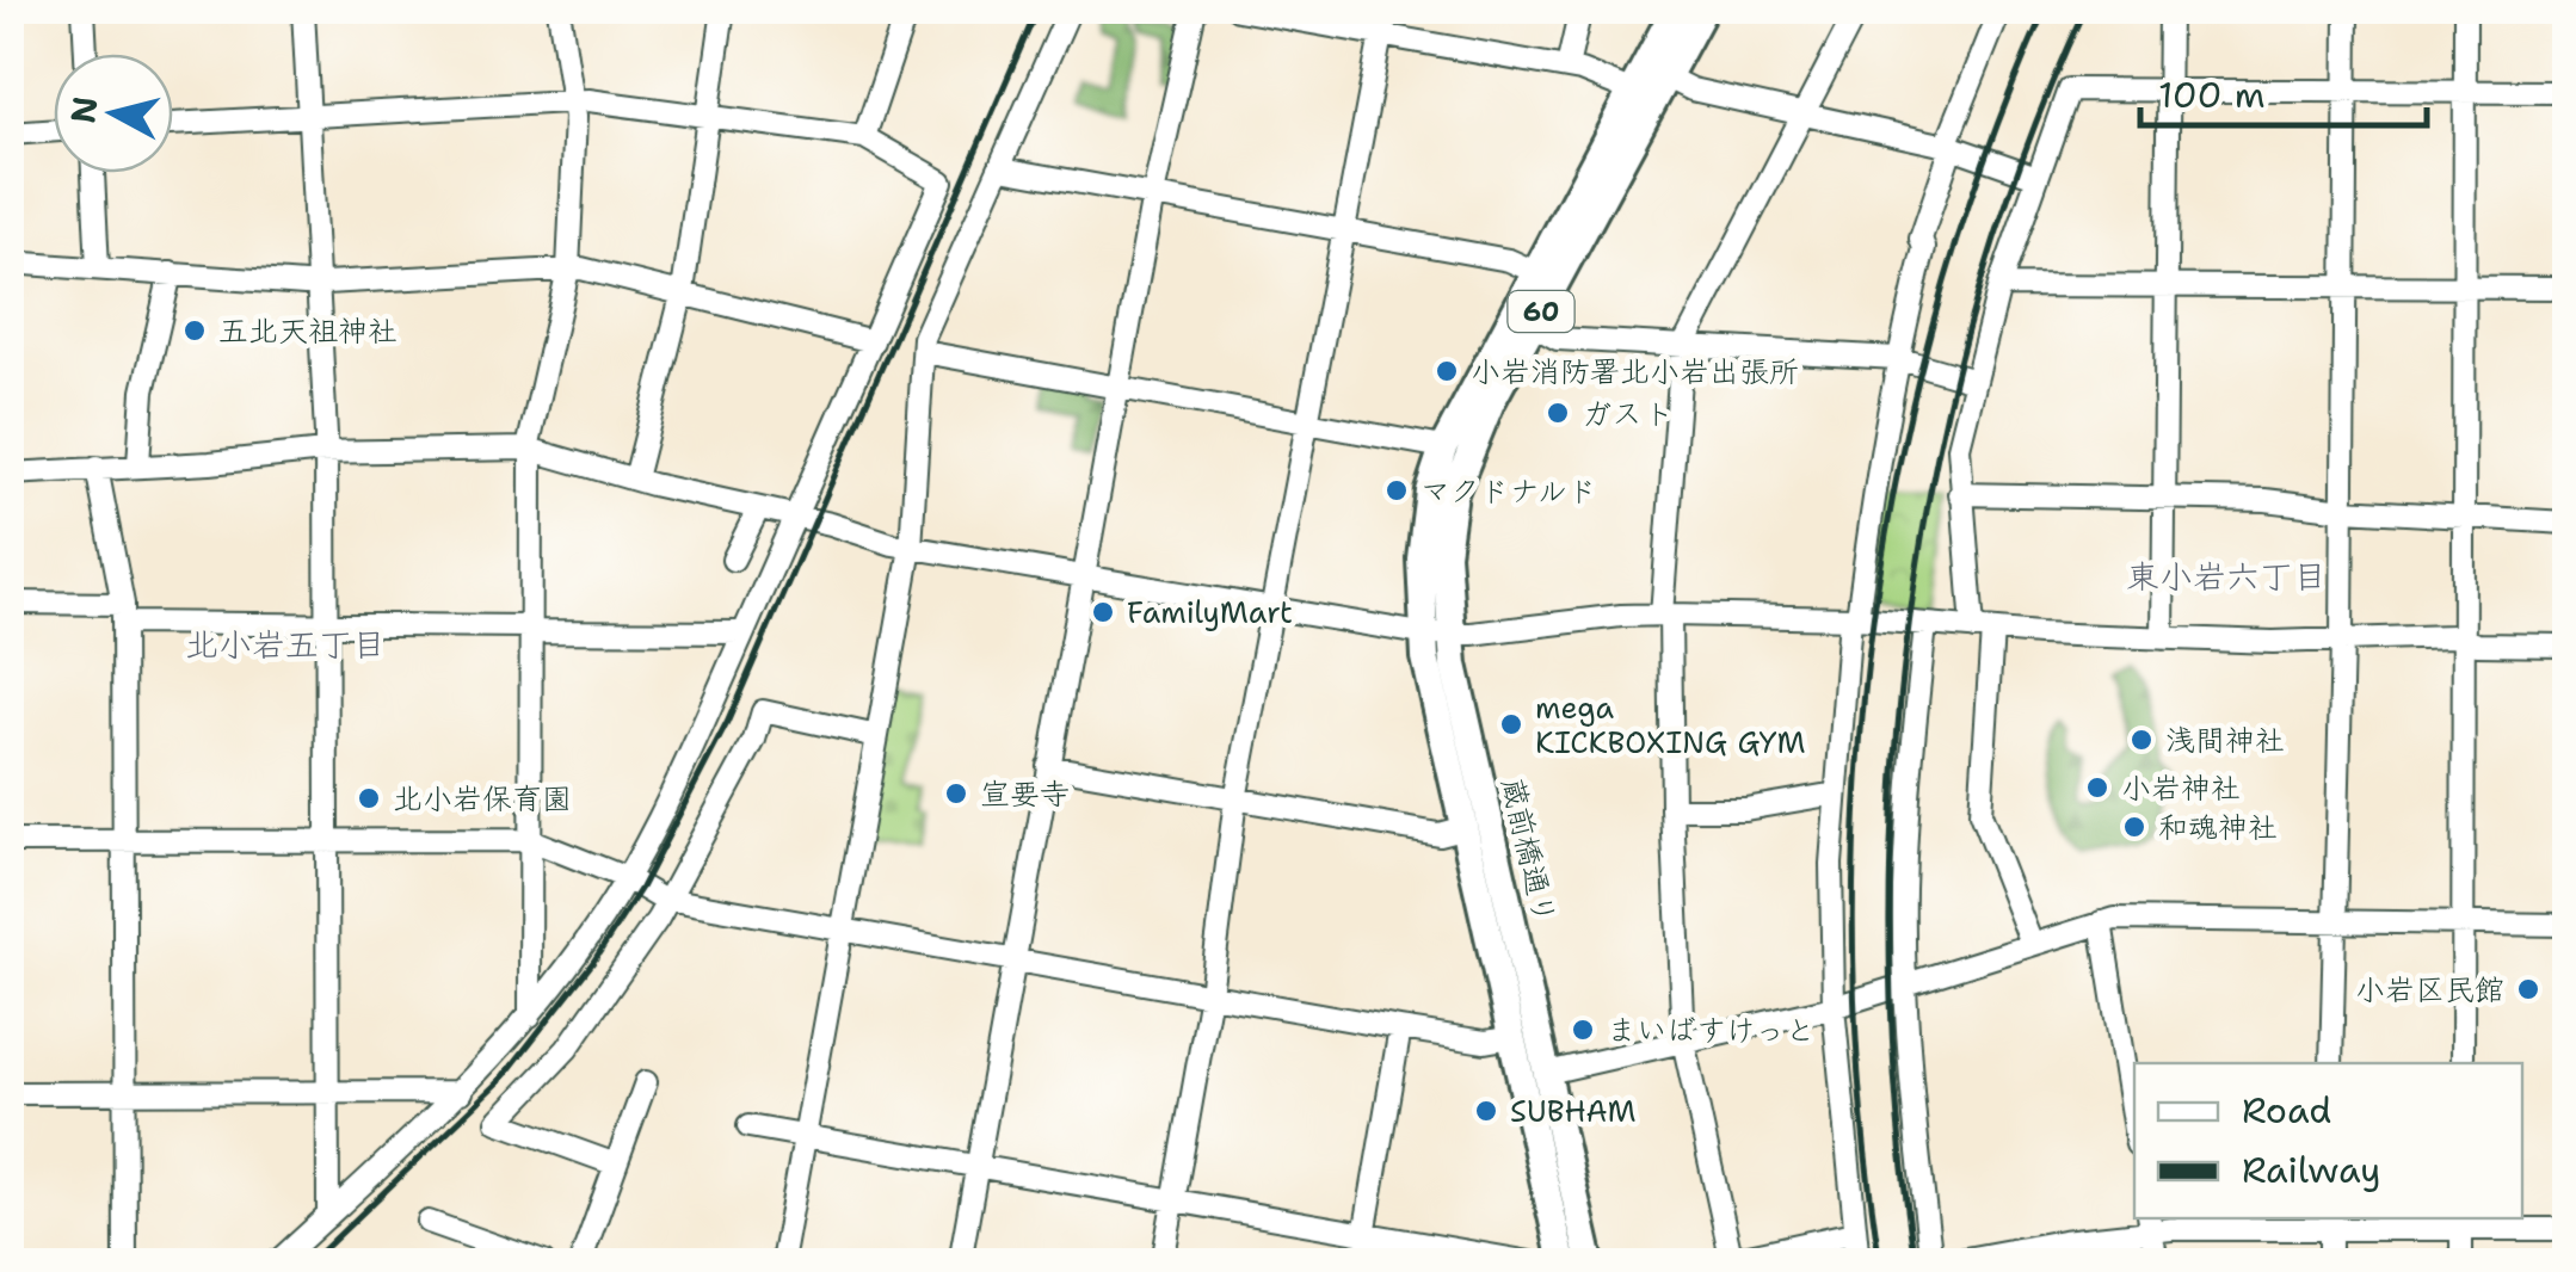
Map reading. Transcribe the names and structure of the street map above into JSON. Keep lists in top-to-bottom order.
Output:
{
  "streets": {
    "main road": ["60", "蔵前橋通り"]
  },
  "districts": ["東小岩六丁目", "北小岩五丁目"],
  "places": [
    "五北天祖神社",
    "小岩消防署北小岩出張所",
    "ガスト",
    "マクドナルド",
    "FamilyMart",
    "mega KICKBOXING GYM",
    "浅間神社",
    "小岩神社",
    "宣要寺",
    "北小岩保育園",
    "和魂神社",
    "小岩区民館",
    "まいばすけっと",
    "SUBHAM"
  ],
  "legend": ["Road", "Railway"],
  "scale_bar": "100 m",
  "north": "left"
}
